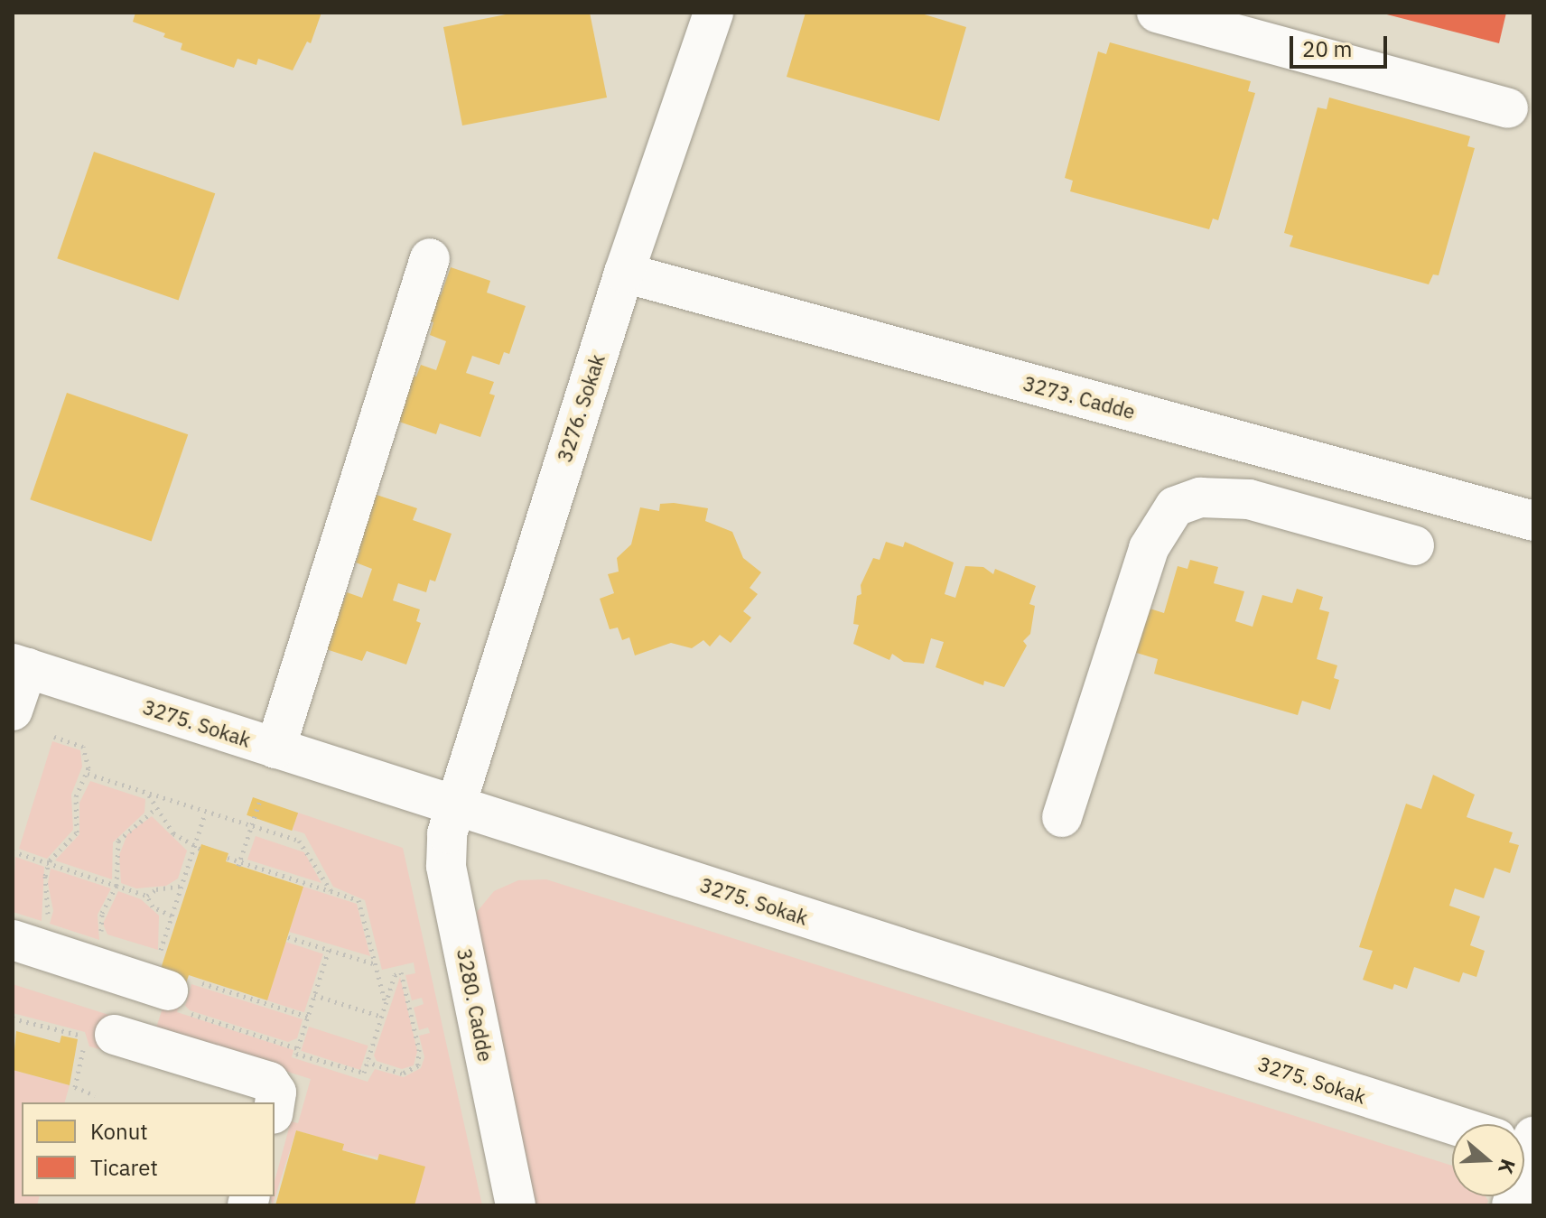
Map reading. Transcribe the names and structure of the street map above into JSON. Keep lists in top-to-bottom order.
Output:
{
  "streets": {
    "street": [
      "3273. Cadde",
      "3276. Sokak",
      "3275. Sokak",
      "3280. Cadde"
    ]
  },
  "crossings": [
    ["3273. Cadde", "3276. Sokak"],
    ["3276. Sokak", "3275. Sokak"],
    ["3276. Sokak", "3280. Cadde"],
    ["3275. Sokak", "3280. Cadde"]
  ],
  "legend": ["Konut", "Ticaret"],
  "scale_bar": "20 m",
  "north": "right"
}
